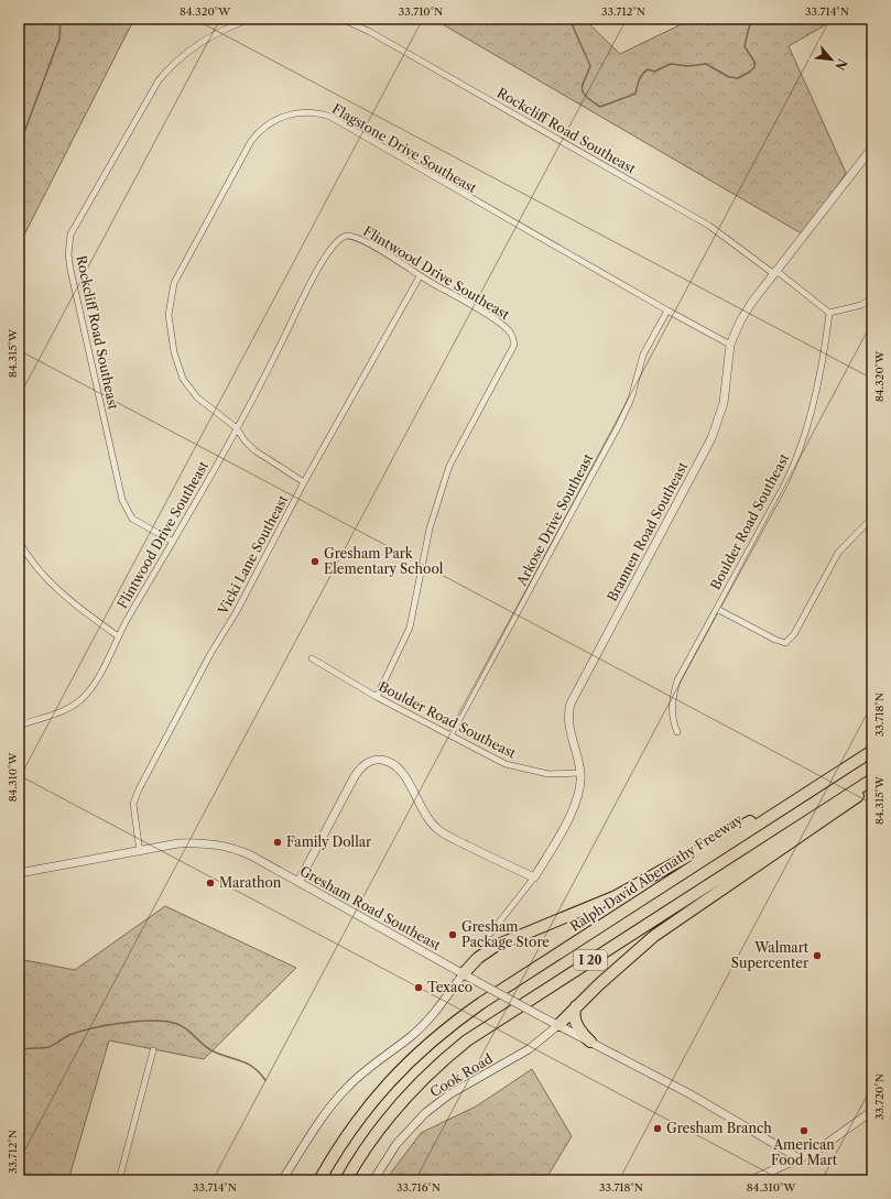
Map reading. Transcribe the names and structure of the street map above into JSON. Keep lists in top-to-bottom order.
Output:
{
  "streets": {
    "highway": ["Ralph David Abernathy Freeway", "I 20"],
    "street": [
      "Rockcliff Road Southeast",
      "Flagstone Drive Southeast",
      "Flintwood Drive Southeast",
      "Arkose Drive Southeast",
      "Boulder Road Southeast",
      "Brannen Road Southeast",
      "Vicki Lane Southeast",
      "Gresham Road Southeast",
      "Cook Road"
    ]
  },
  "crossings": [
    ["Rockcliff Road Southeast", "Flintwood Drive Southeast"],
    ["Rockcliff Road Southeast", "Boulder Road Southeast"],
    ["Rockcliff Road Southeast", "Brannen Road Southeast"],
    ["Flagstone Drive Southeast", "Flintwood Drive Southeast"],
    ["Flagstone Drive Southeast", "Arkose Drive Southeast"],
    ["Flagstone Drive Southeast", "Brannen Road Southeast"],
    ["Flagstone Drive Southeast", "Vicki Lane Southeast"],
    ["Flintwood Drive Southeast", "Boulder Road Southeast"],
    ["Flintwood Drive Southeast", "Vicki Lane Southeast"],
    ["Arkose Drive Southeast", "Boulder Road Southeast"],
    ["Boulder Road Southeast", "Brannen Road Southeast"],
    ["Vicki Lane Southeast", "Gresham Road Southeast"],
    ["Gresham Road Southeast", "Cook Road"]
  ],
  "places": [
    "Gresham Park Elementary School",
    "Family Dollar",
    "Marathon",
    "Gresham Package Store",
    "Walmart Supercenter",
    "Texaco",
    "Gresham Branch",
    "American Food Mart"
  ],
  "north": "bottom right",
  "coordinates": [
    "84.320°W",
    "33.710°N",
    "33.712°N",
    "33.714°N",
    "84.315°W",
    "33.718°N",
    "84.310°W",
    "33.720°N",
    "33.716°N"
  ]
}
